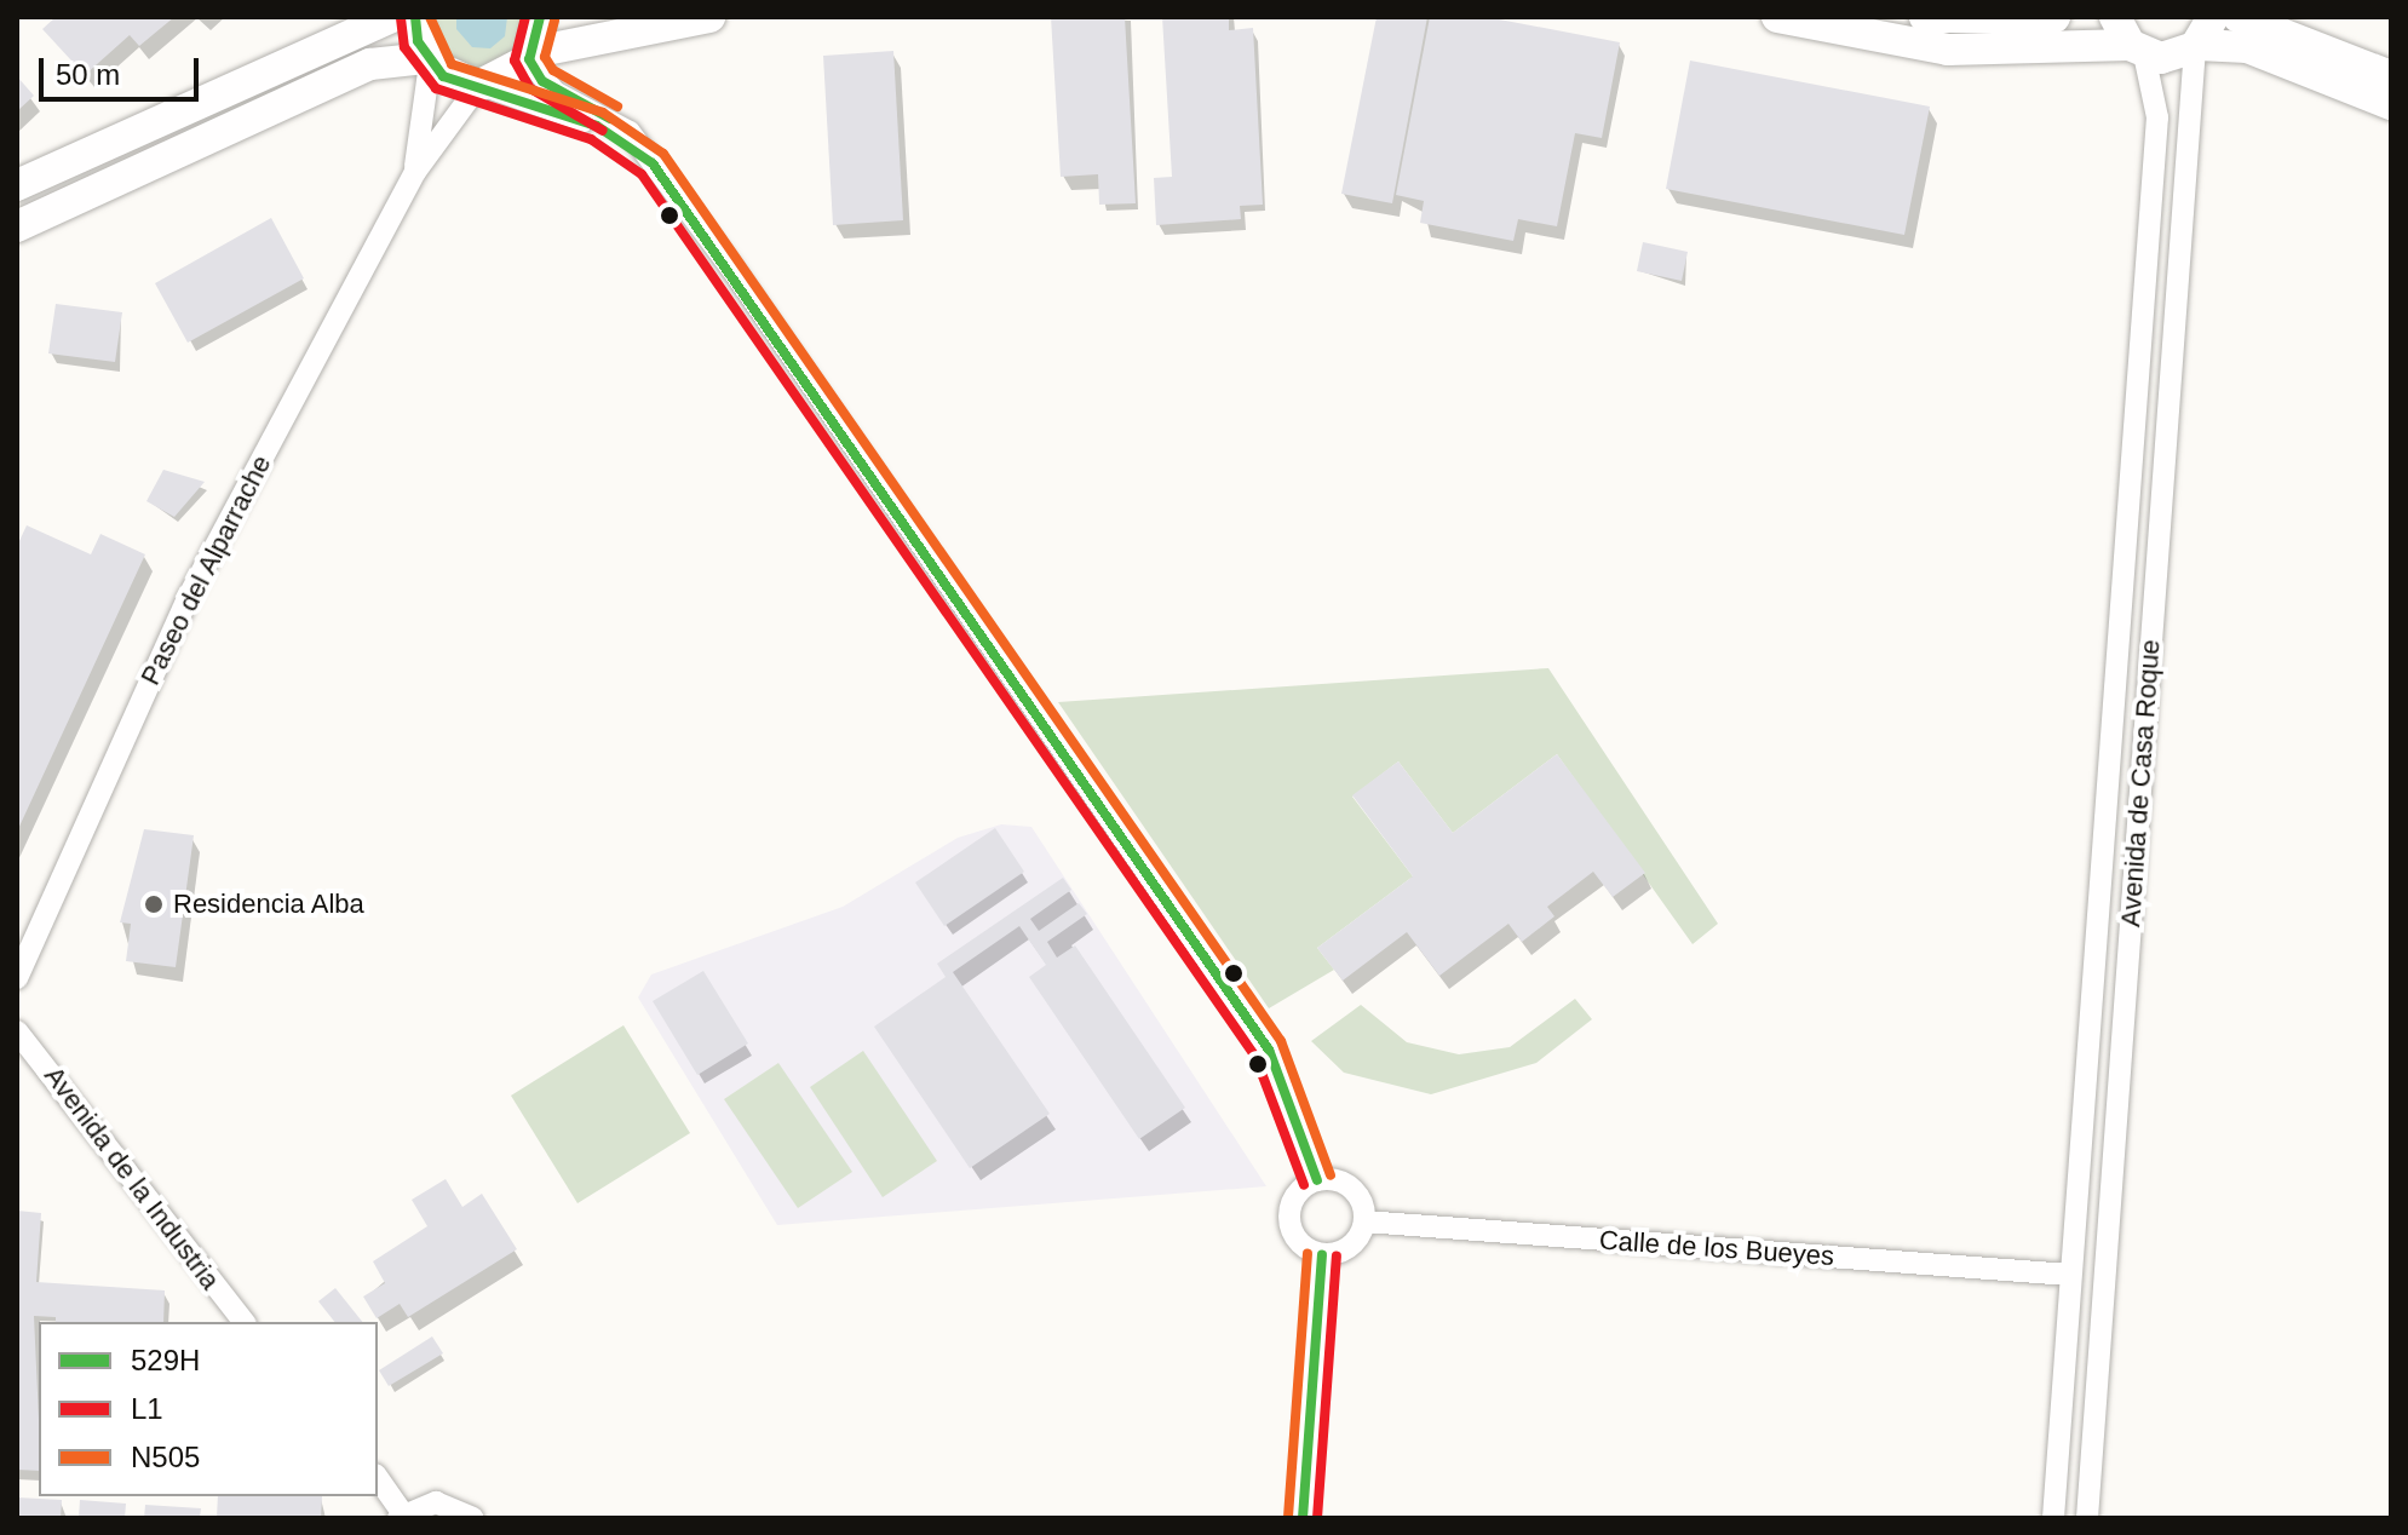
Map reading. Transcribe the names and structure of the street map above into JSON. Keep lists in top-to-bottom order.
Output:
{
  "streets": {
    "street": [
      "Paseo del Alparrache",
      "Avenida de Casa Roque",
      "Avenida de la Industria",
      "Calle de los Bueyes"
    ]
  },
  "crossings": [
    ["Avenida de Casa Roque", "Calle de los Bueyes"]
  ],
  "places": ["Residencia Alba"],
  "lines": ["transit line 529H", "transit line L1", "transit line N505"],
  "legend": ["529H", "L1", "N505"],
  "scale_bar": "50 m"
}
